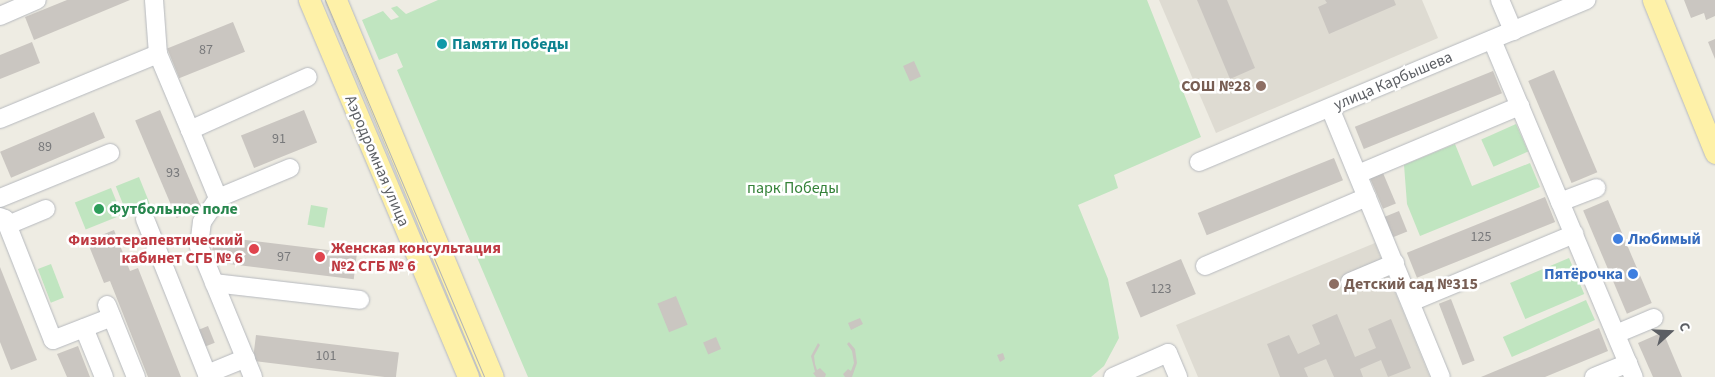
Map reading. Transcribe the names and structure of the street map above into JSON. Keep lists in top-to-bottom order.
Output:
{
  "streets": {
    "main road": ["Аэродромная улица"],
    "street": ["улица Карбышева"]
  },
  "parks": ["парк Победы"],
  "places": [
    "Памяти Победы",
    "СОШ №28",
    "Футбольное поле",
    "Любимый",
    "Физиотерапевтический кабинет СГБ № 6",
    "Женская консультация №2 СГБ № 6",
    "Пятёрочка",
    "Детский сад №315"
  ],
  "house_numbers": [
    "87",
    "91",
    "89",
    "93",
    "125",
    "97",
    "123",
    "101"
  ],
  "north": "right"
}
